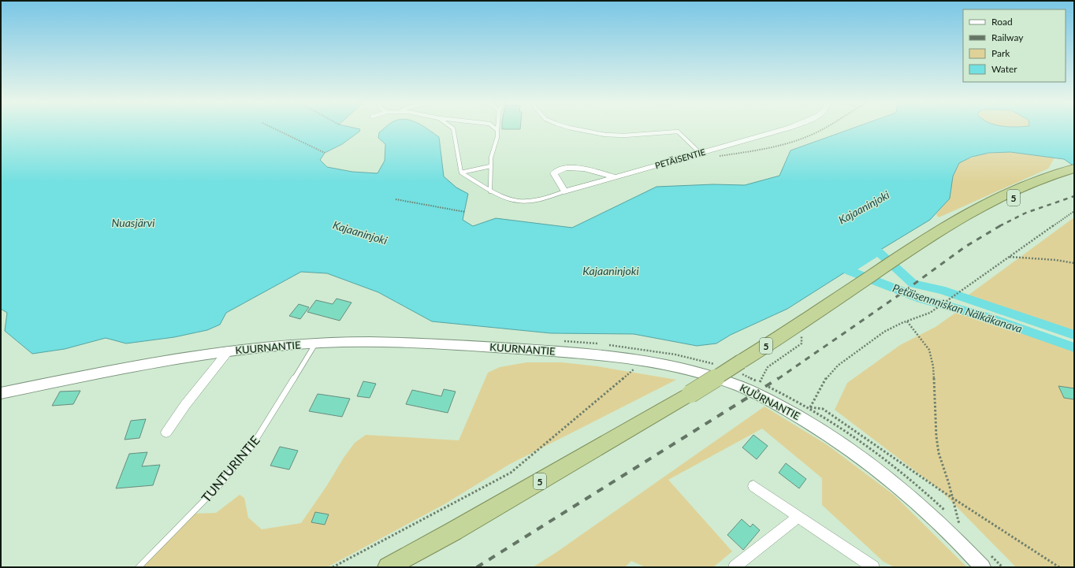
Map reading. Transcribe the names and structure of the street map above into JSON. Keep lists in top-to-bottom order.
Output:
{
  "streets": {
    "highway": ["5"],
    "street": ["PETÄISENTIE", "KUURNANTIE"],
    "lane": ["TUNTURINTIE"]
  },
  "crossings": [
    ["KUURNANTIE", "TUNTURINTIE"]
  ],
  "water": ["Kajaaninjoki", "Nuasjärvi", "Petäisennniskan Nälkäkanava"],
  "legend": [
    "Road",
    "Railway",
    "Park",
    "Water"
  ]
}
